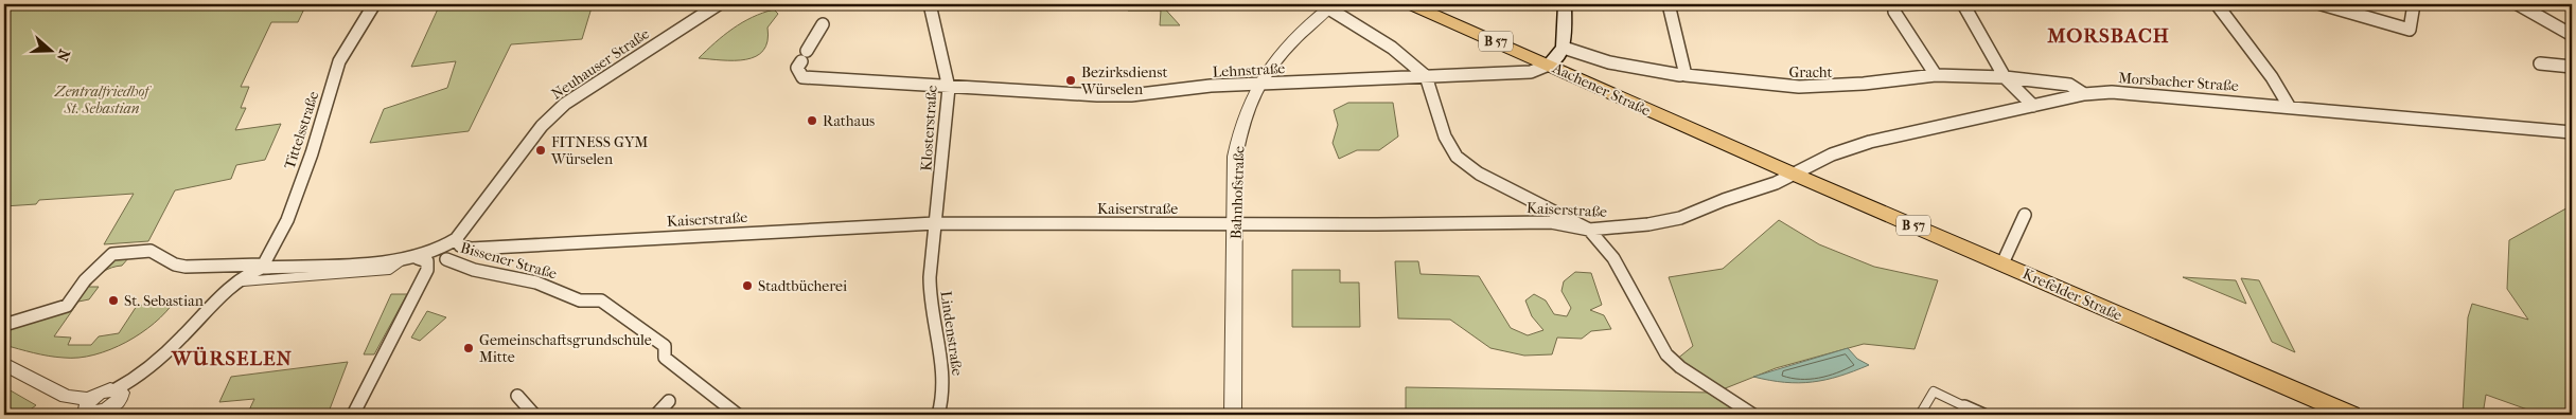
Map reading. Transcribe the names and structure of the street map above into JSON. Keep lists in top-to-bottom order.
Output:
{
  "streets": {
    "main road": ["B 57", "Aachener Straße", "Krefelder Straße"],
    "street": [
      "Neuhauser Straße",
      "Lehnstraße",
      "Gracht",
      "Morsbacher Straße",
      "Klosterstraße",
      "Tittelsstraße",
      "Bahnhofstraße",
      "Kaiserstraße",
      "Bissener Straße",
      "Lindenstraße"
    ]
  },
  "crossings": [
    ["Lehnstraße", "Aachener Straße"],
    ["Lehnstraße", "Klosterstraße"],
    ["Lehnstraße", "Bahnhofstraße"],
    ["Gracht", "Morsbacher Straße"],
    ["Morsbacher Straße", "Aachener Straße"],
    ["Morsbacher Straße", "Kaiserstraße"],
    ["Morsbacher Straße", "Krefelder Straße"],
    ["Aachener Straße", "Kaiserstraße"],
    ["Aachener Straße", "Krefelder Straße"],
    ["Klosterstraße", "Kaiserstraße"],
    ["Klosterstraße", "Lindenstraße"],
    ["Bahnhofstraße", "Kaiserstraße"],
    ["Kaiserstraße", "Bissener Straße"],
    ["Kaiserstraße", "Krefelder Straße"],
    ["Kaiserstraße", "Lindenstraße"]
  ],
  "districts": ["MORSBACH", "WÜRSELEN"],
  "parks": ["Zentralfriedhof St. Sebastian"],
  "places": [
    "Bezirksdienst Würselen",
    "Rathaus",
    "FITNESS GYM Würselen",
    "Stadtbücherei",
    "St. Sebastian",
    "Gemeinschaftsgrundschule Mitte"
  ],
  "north": "right"
}
